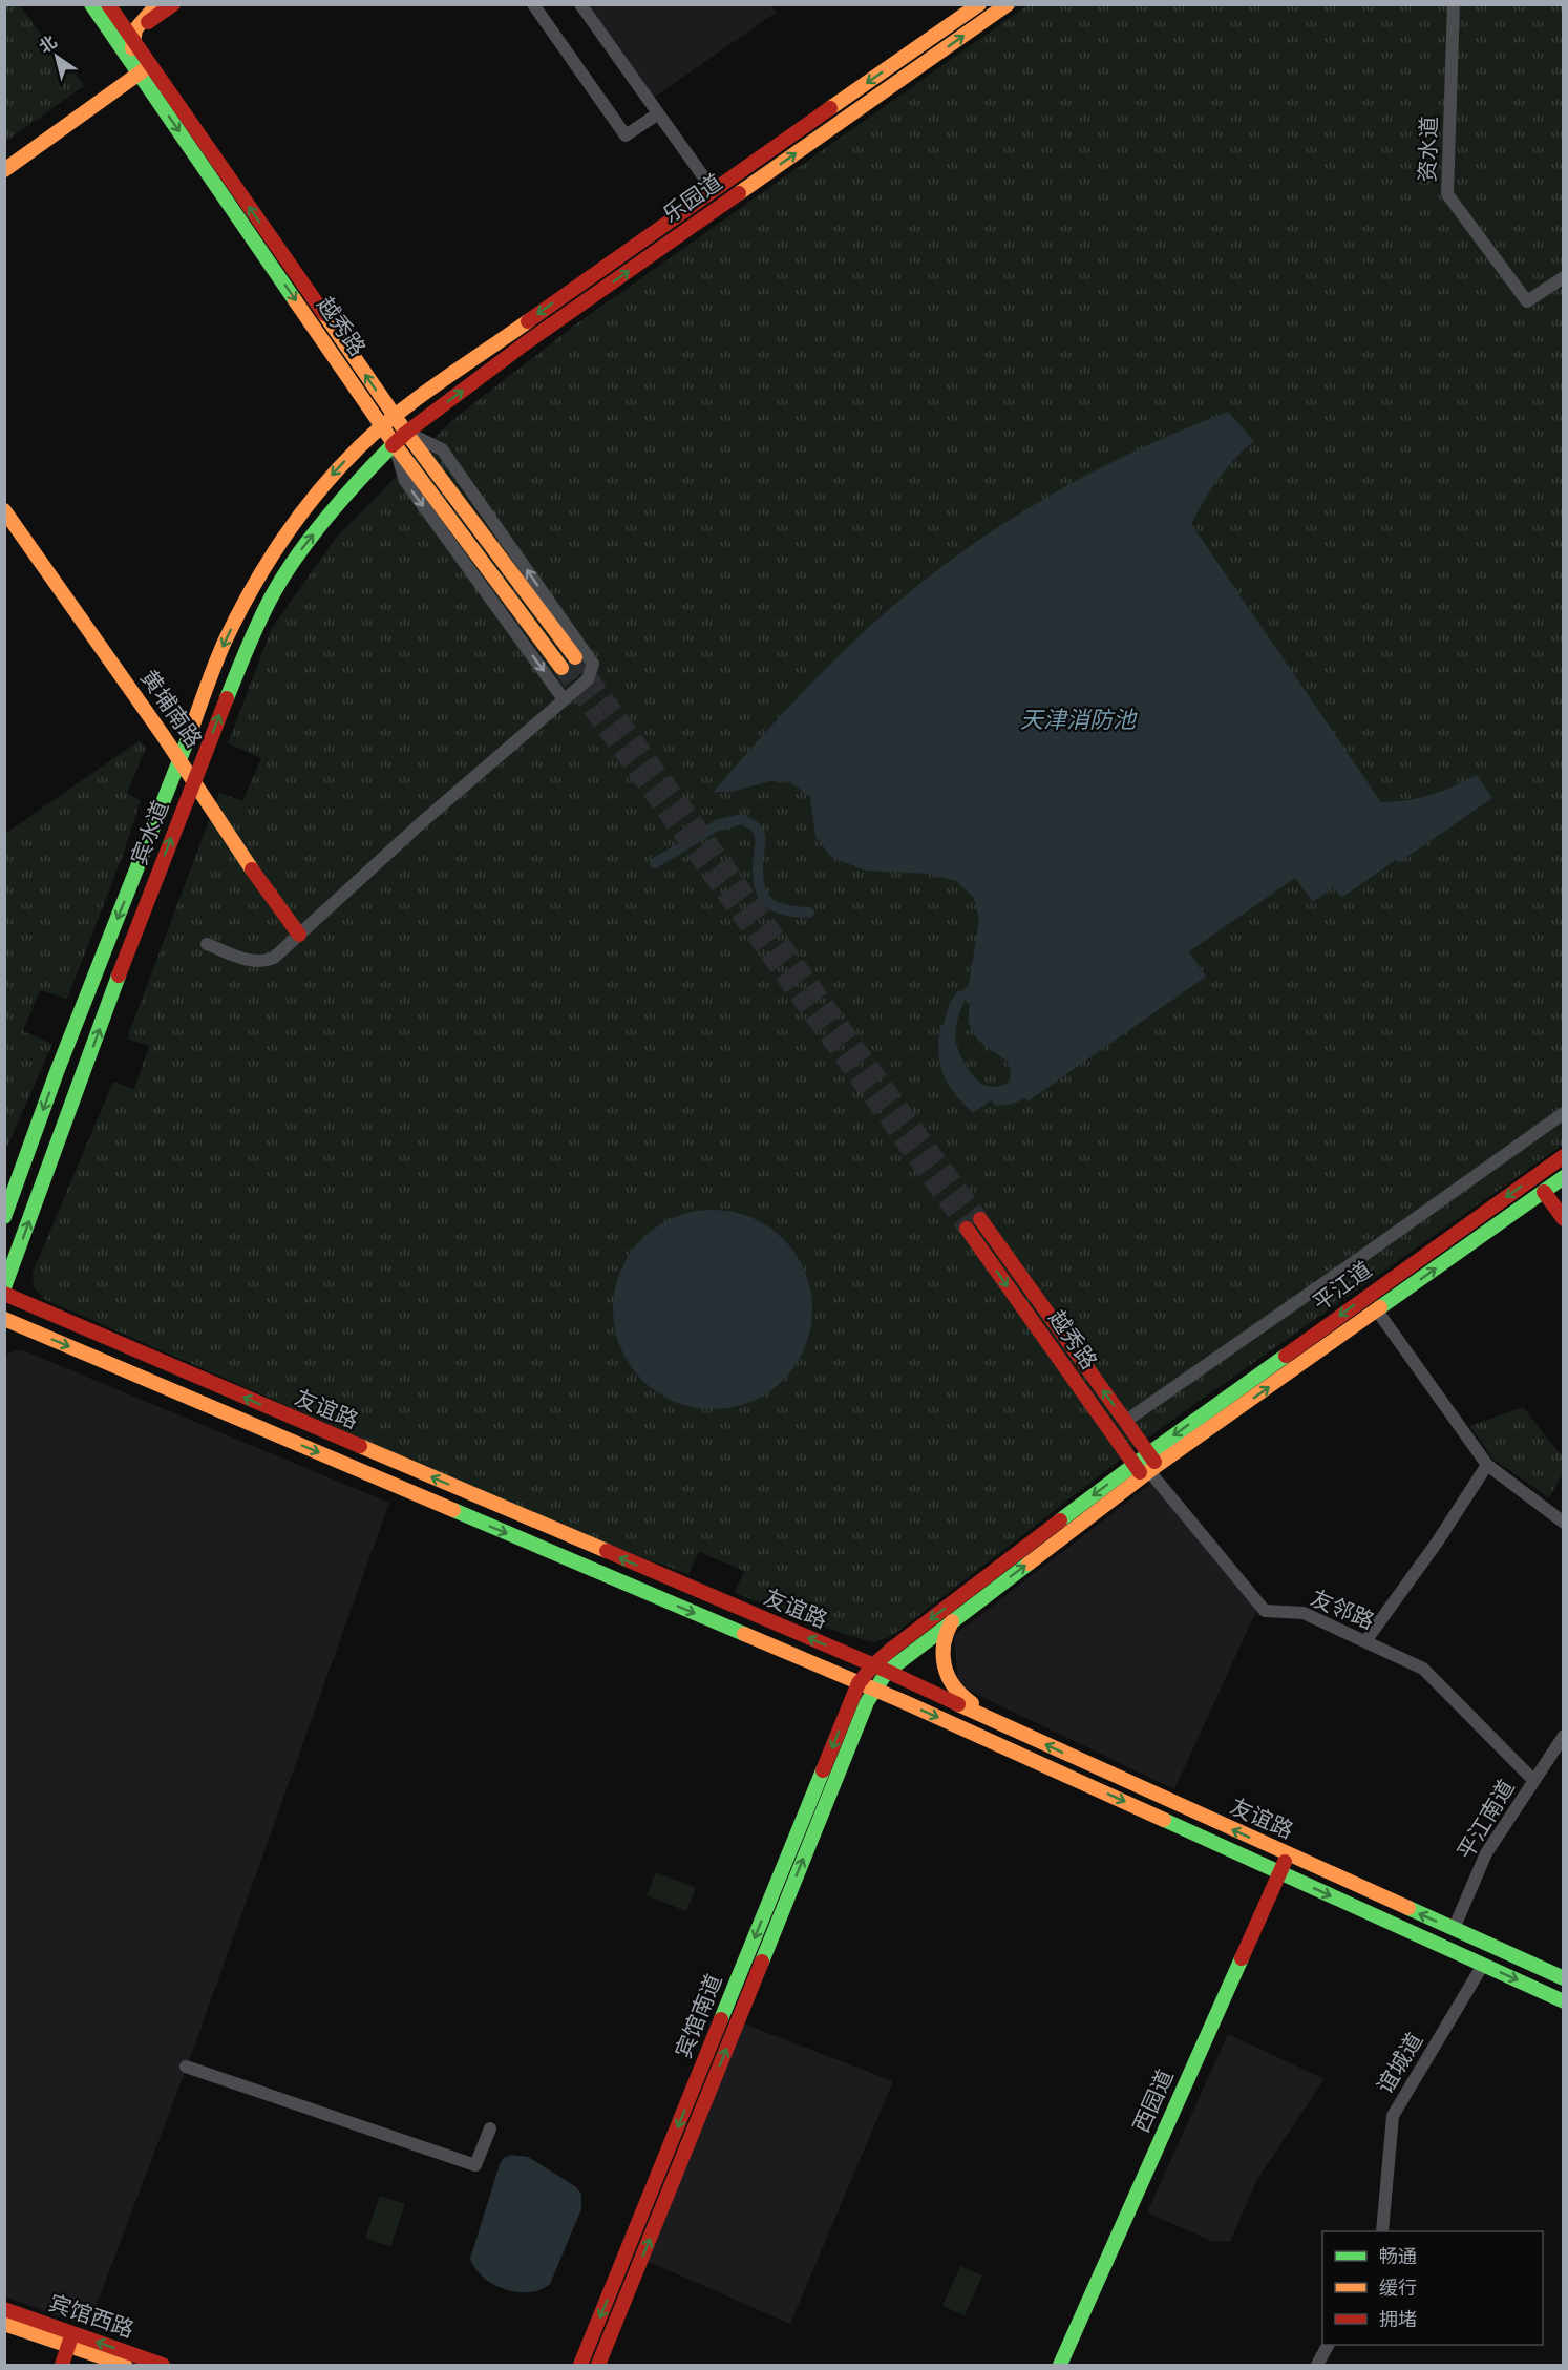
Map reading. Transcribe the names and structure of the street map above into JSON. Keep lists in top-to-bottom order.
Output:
{
  "streets": {
    "main road": [
      "乐园道",
      "越秀路",
      "黄埔南路",
      "宾水道",
      "平江道",
      "友谊路",
      "宾馆南道",
      "西园道",
      "宾馆西路"
    ],
    "street": [
      "资水道",
      "友邻路",
      "平江南道",
      "谊城道"
    ]
  },
  "crossings": [
    ["乐园道", "越秀路"],
    ["乐园道", "宾水道"],
    ["越秀路", "宾水道"],
    ["越秀路", "平江道"],
    ["越秀路", "友邻路"],
    ["越秀路", "宾馆南道"],
    ["黄埔南路", "宾水道"],
    ["平江道", "友邻路"],
    ["平江道", "宾馆南道"],
    ["友谊路", "平江南道"],
    ["友谊路", "宾馆南道"],
    ["友谊路", "谊城道"],
    ["友谊路", "西园道"],
    ["友邻路", "平江南道"],
    ["友邻路", "宾馆南道"]
  ],
  "water": ["天津消防池"],
  "legend": ["畅通", "缓行", "拥堵"],
  "north": "top left"
}
